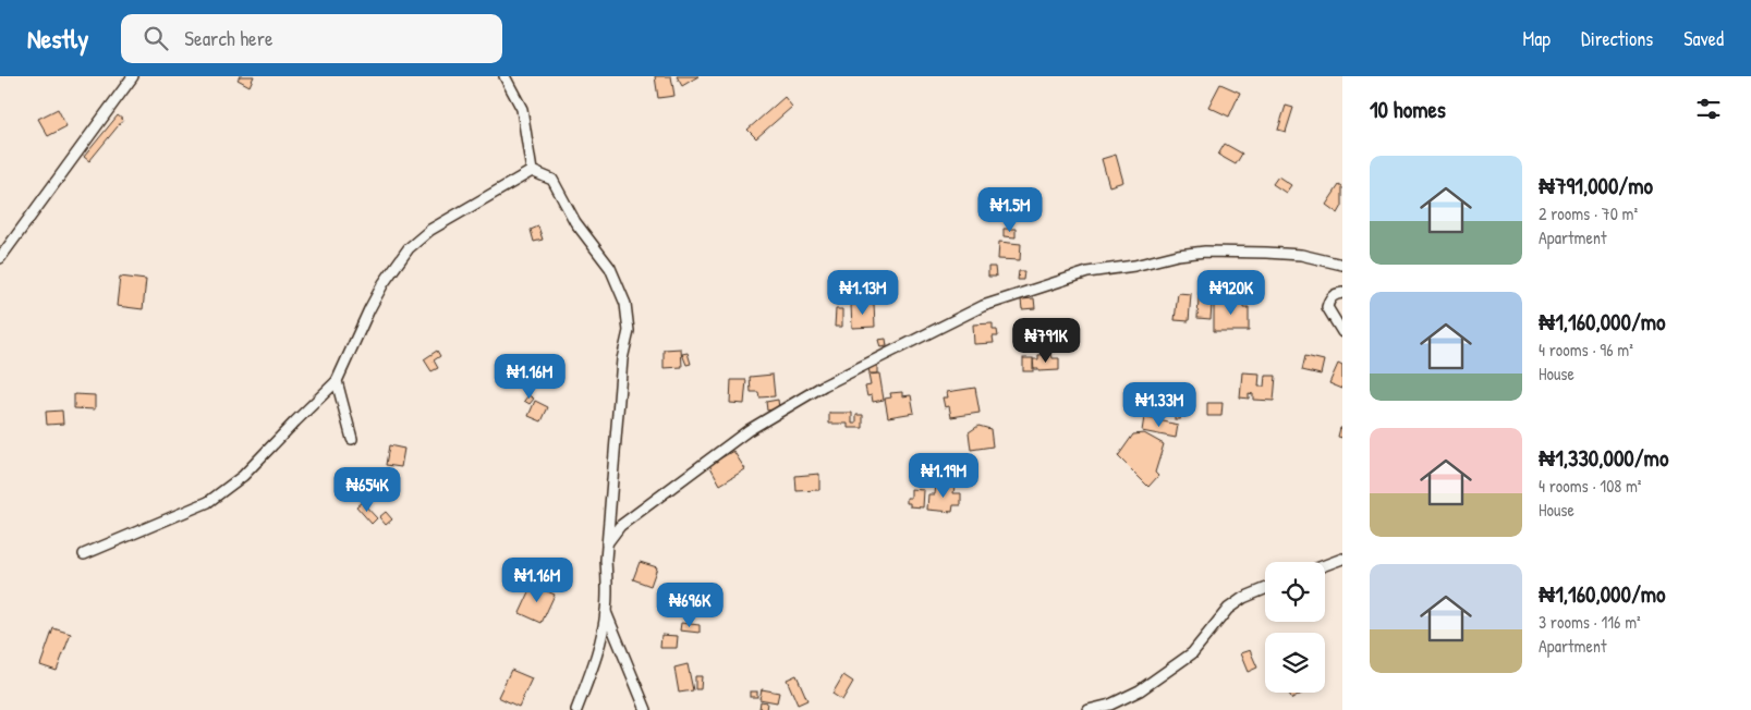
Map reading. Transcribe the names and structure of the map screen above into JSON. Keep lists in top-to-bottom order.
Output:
{
  "page": {
    "header": "Nestly",
    "search": "Search here",
    "nav": ["Map", "Directions", "Saved"],
    "heading": "10 homes",
    "list": [
      {
        "name": "₦791,000/mo",
        "note": "2 rooms · 70 m² · Apartment"
      },
      {
        "name": "₦1,160,000/mo",
        "note": "4 rooms · 96 m² · House"
      },
      {
        "name": "₦1,330,000/mo",
        "note": "4 rooms · 108 m² · House"
      },
      {
        "name": "₦1,160,000/mo",
        "note": "3 rooms · 116 m² · Apartment"
      }
    ],
    "price": [
      "₦1.5M",
      "₦1.13M",
      "₦920K",
      "₦791K",
      "₦1.16M",
      "₦1.33M",
      "₦1.19M",
      "₦654K",
      "₦1.16M",
      "₦696K"
    ]
  }
}
